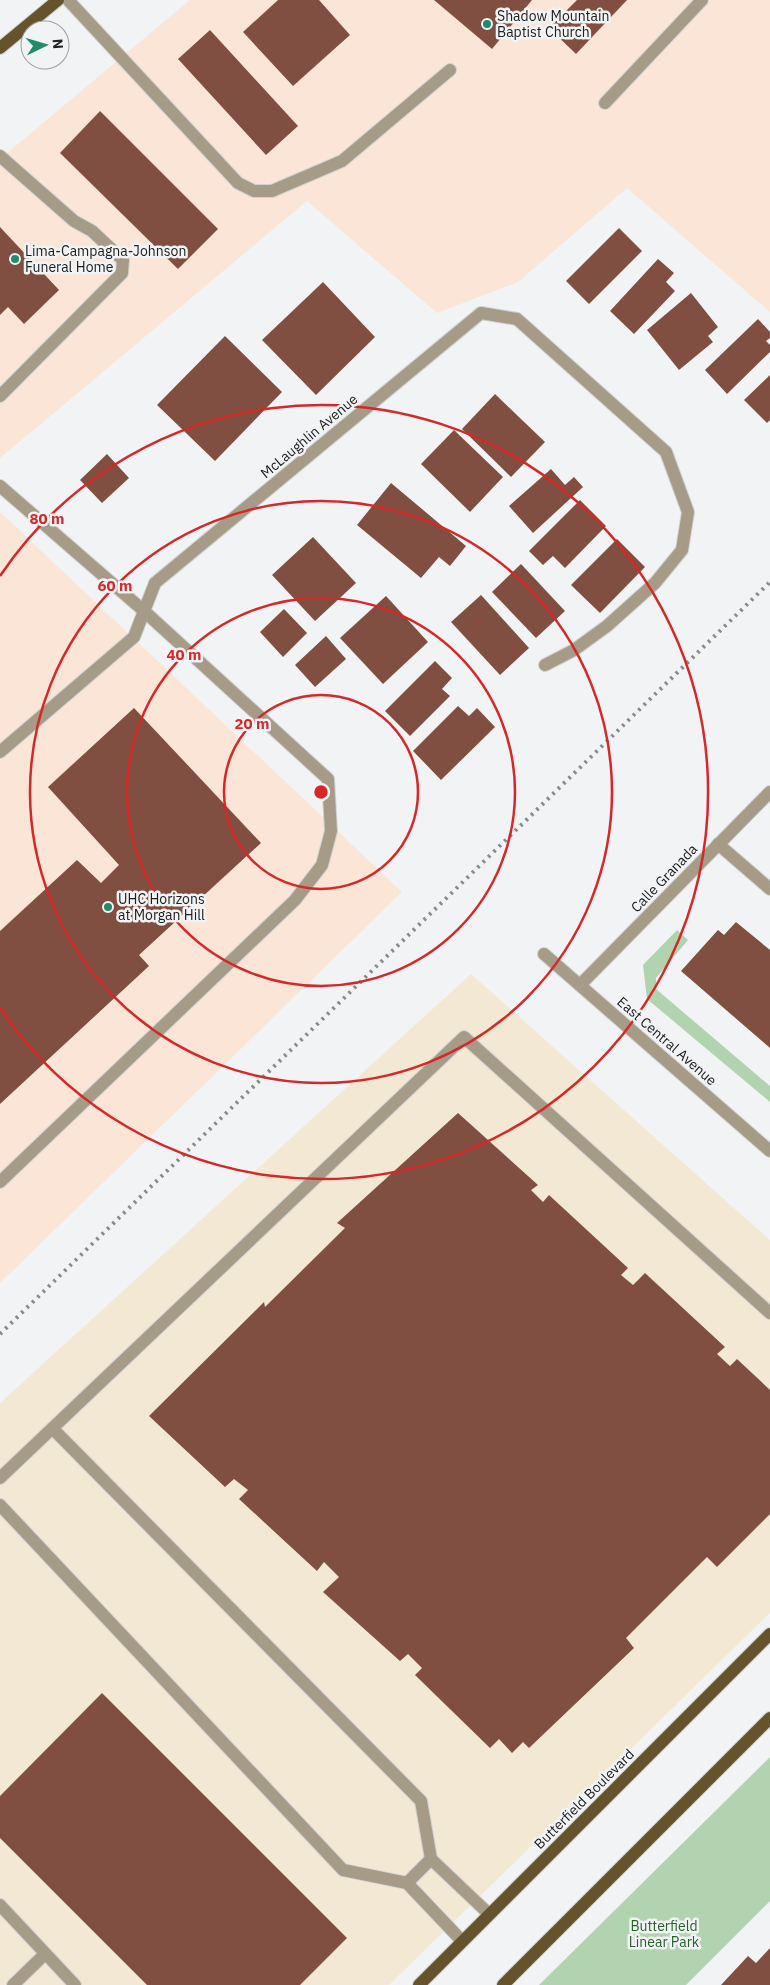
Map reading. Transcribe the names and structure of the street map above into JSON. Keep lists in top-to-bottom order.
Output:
{
  "streets": {
    "main road": ["Butterfield Boulevard"],
    "street": ["McLaughlin Avenue", "Calle Granada", "East Central Avenue"]
  },
  "crossings": [
    ["Calle Granada", "East Central Avenue"]
  ],
  "parks": ["Butterfield Linear Park"],
  "places": ["Shadow Mountain Baptist Church", "Lima-Campagna-Johnson Funeral Home", "UHC Horizons at Morgan Hill"],
  "north": "right",
  "rings": [
    "80 m",
    "60 m",
    "40 m",
    "20 m"
  ]
}
